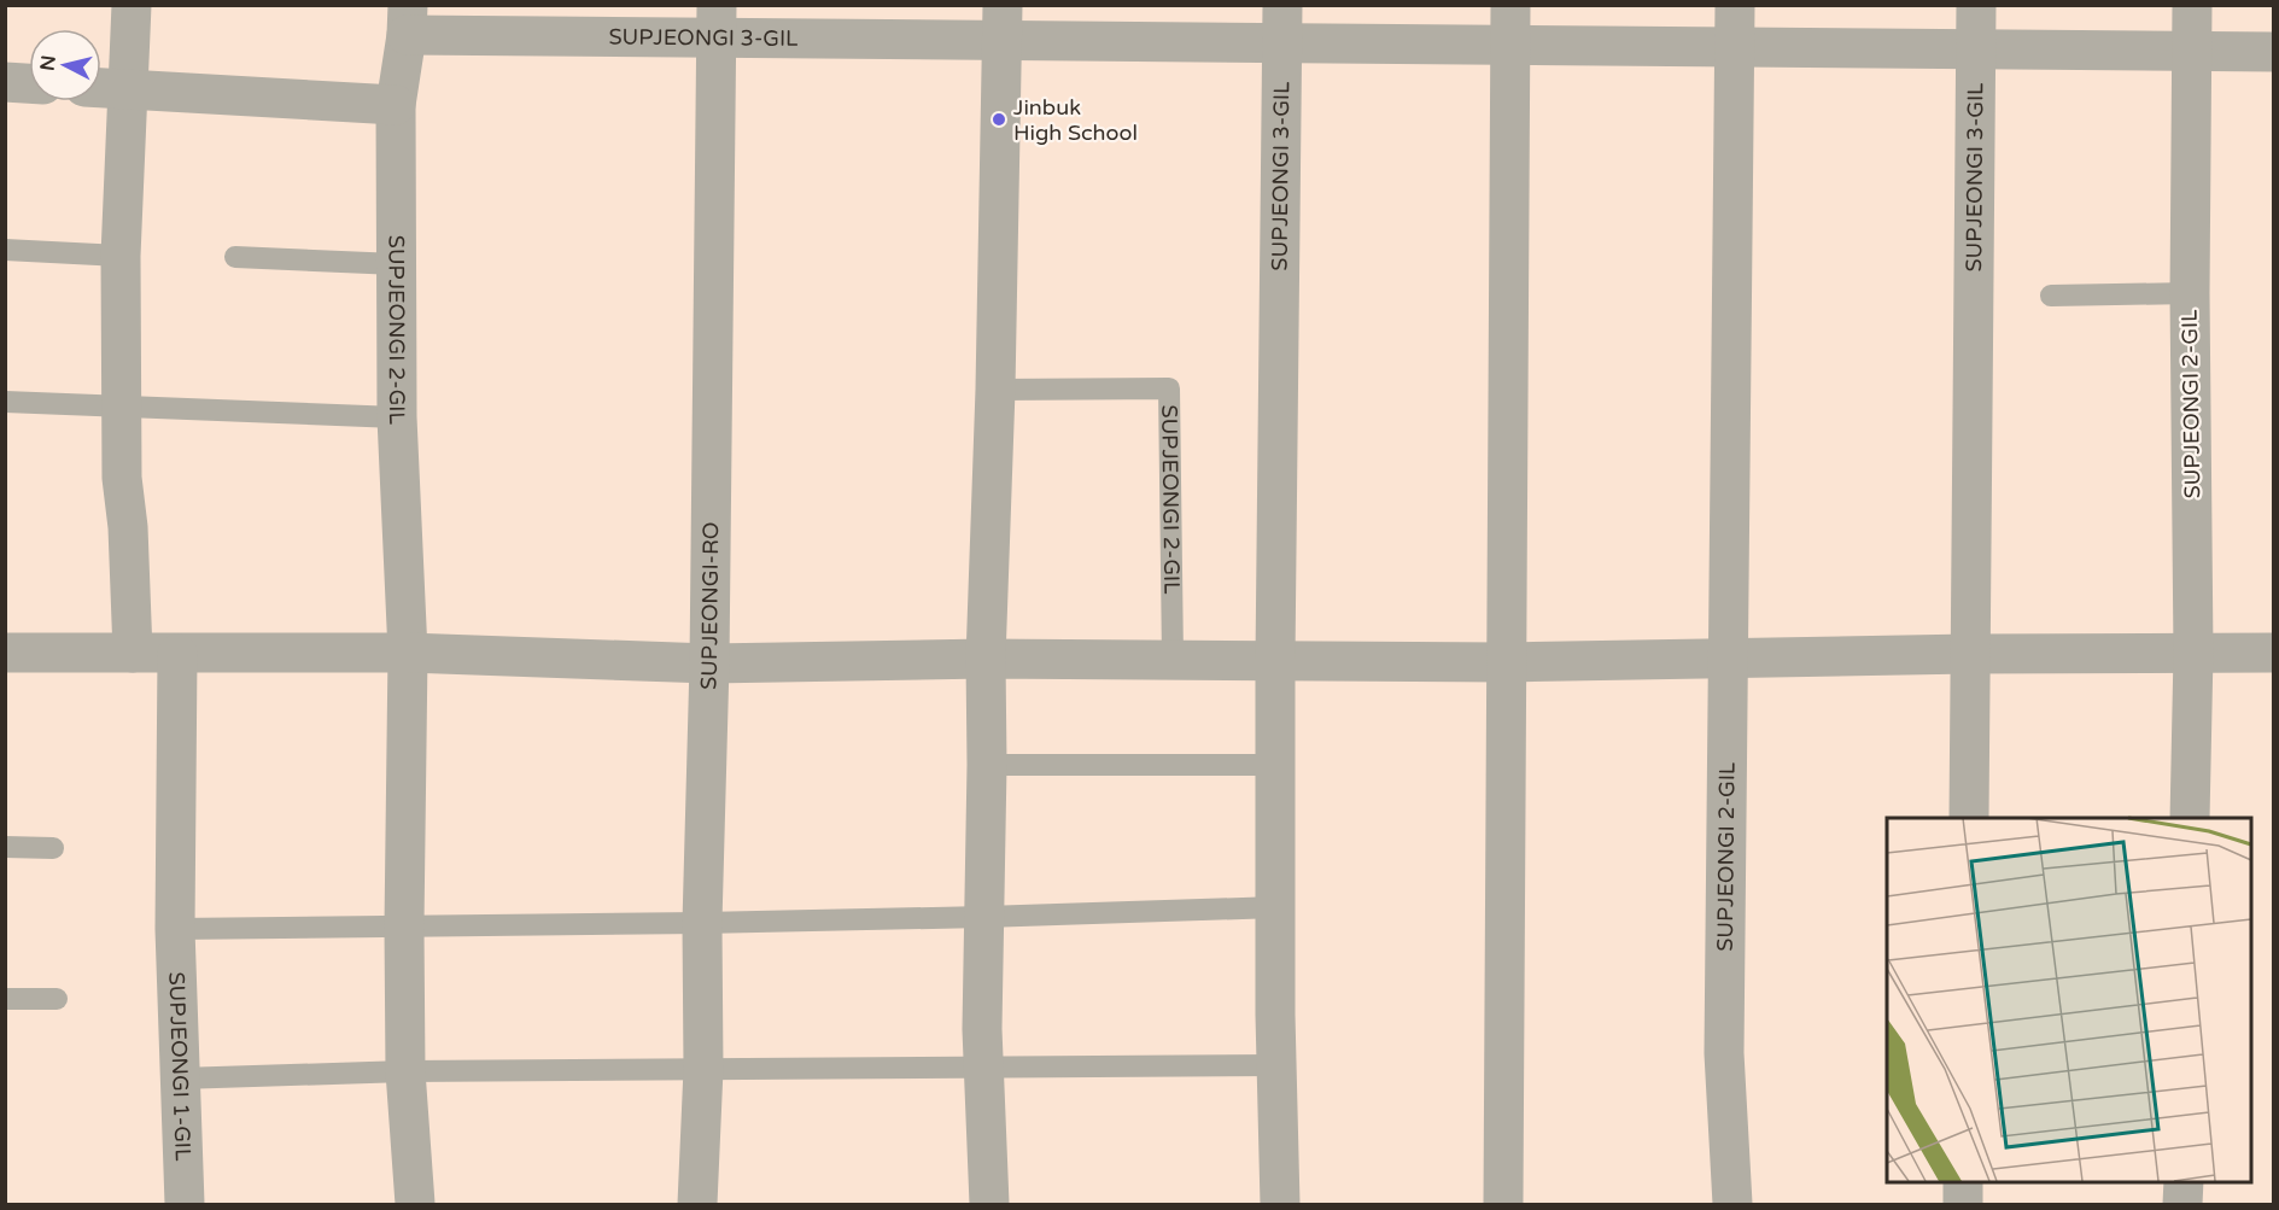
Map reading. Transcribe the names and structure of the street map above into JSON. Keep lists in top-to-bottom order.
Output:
{
  "streets": {
    "street": [
      "SUPJEONGI 3-GIL",
      "SUPJEONGI 2-GIL",
      "SUPJEONGI-RO",
      "SUPJEONGI 1-GIL"
    ]
  },
  "crossings": [
    ["SUPJEONGI 3-GIL", "SUPJEONGI 2-GIL"],
    ["SUPJEONGI 3-GIL", "SUPJEONGI-RO"]
  ],
  "places": ["Jinbuk High School"],
  "north": "left"
}
